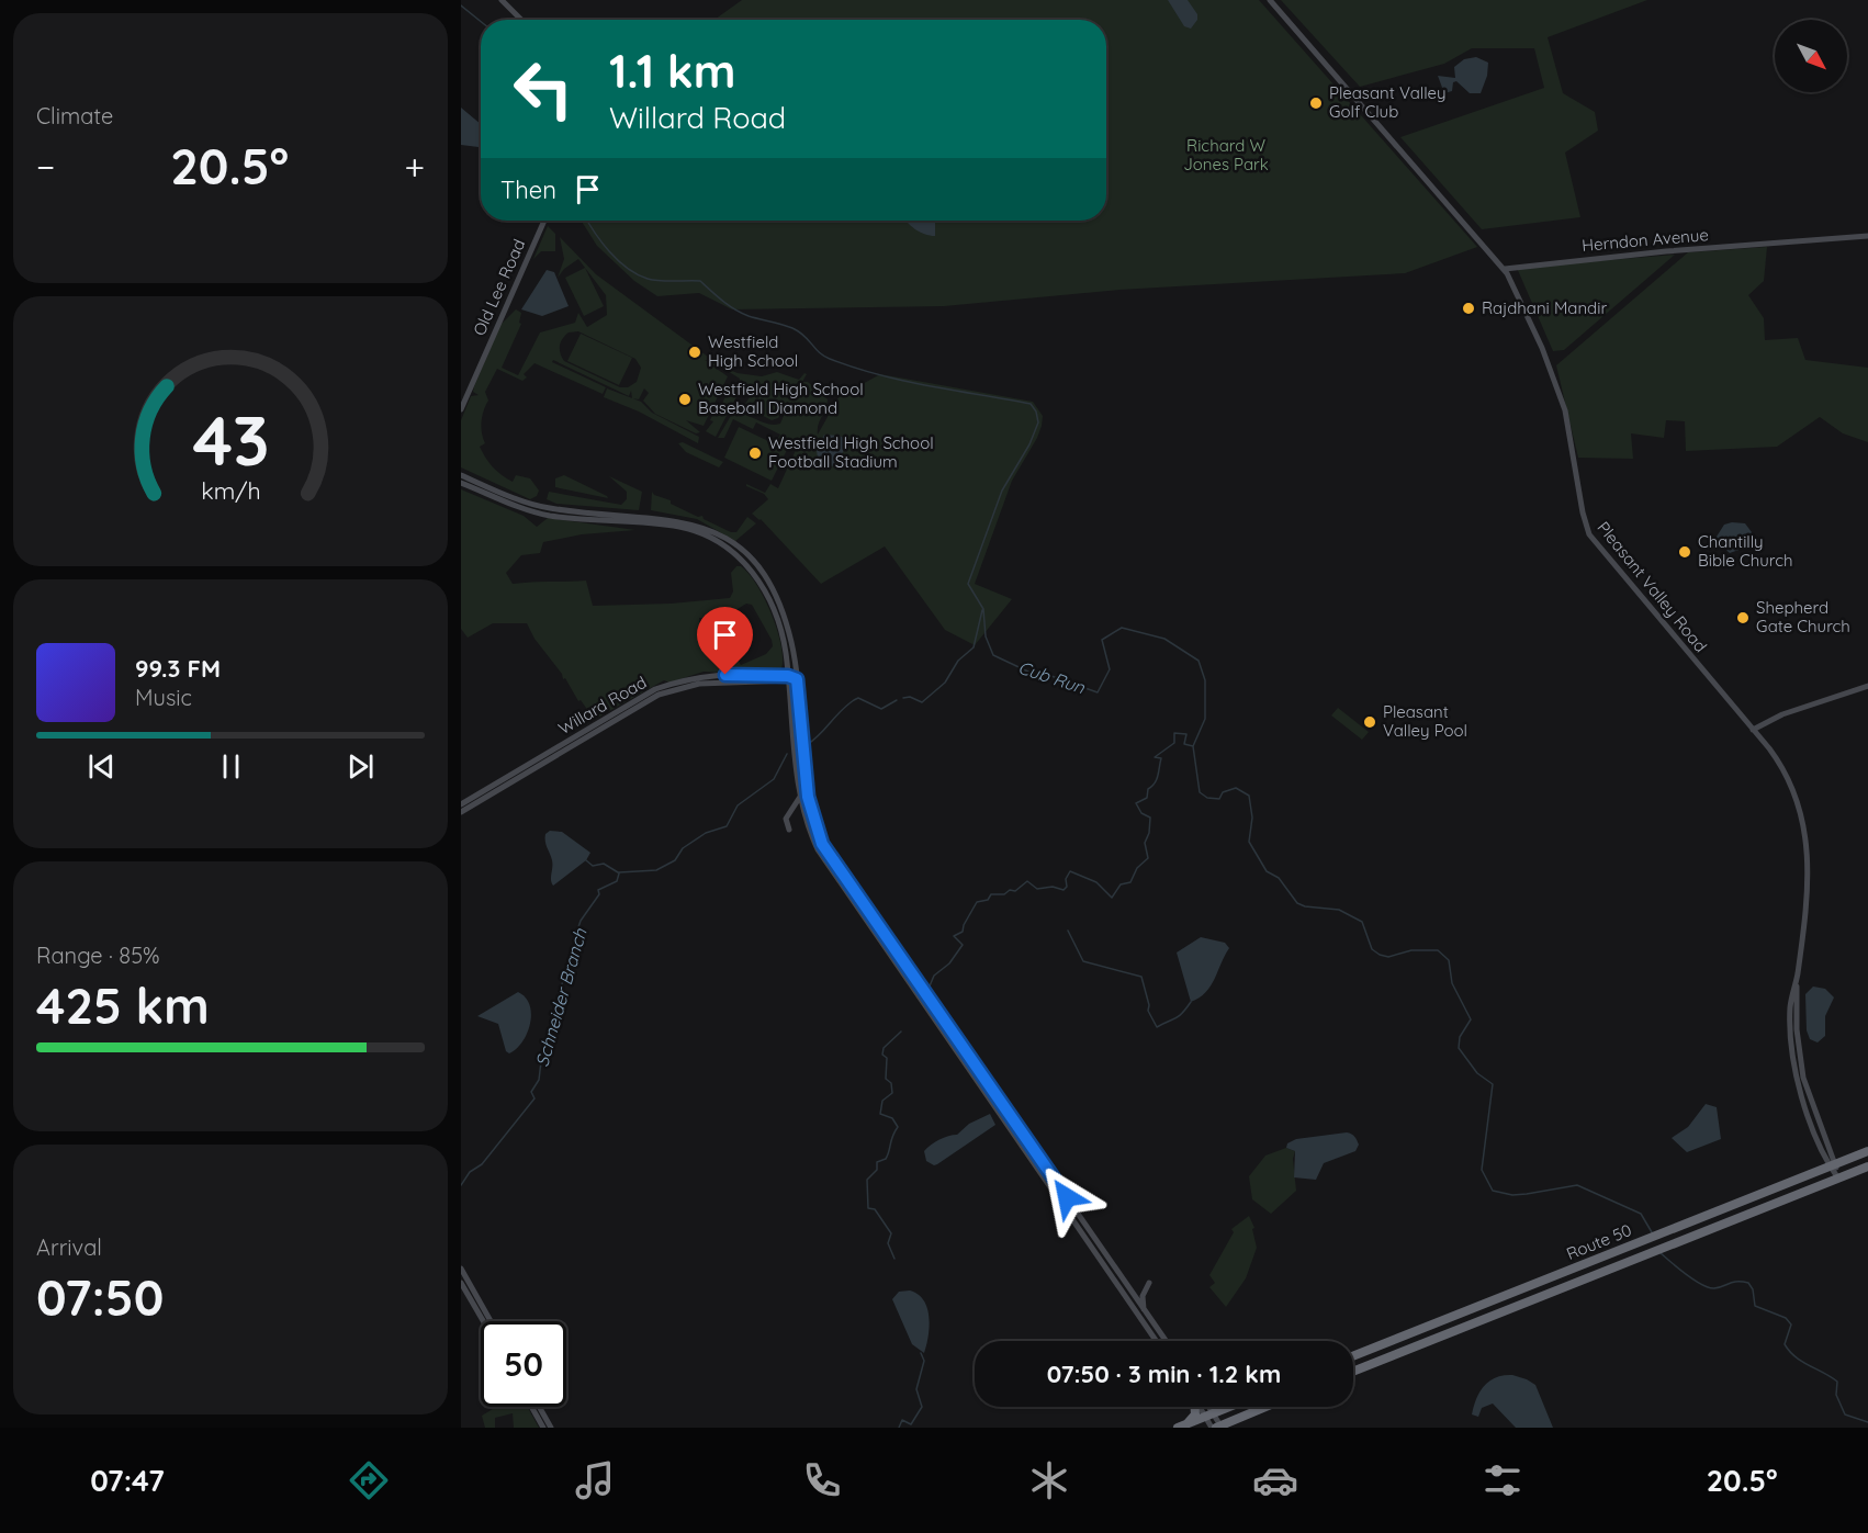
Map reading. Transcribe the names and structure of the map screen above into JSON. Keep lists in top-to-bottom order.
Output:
{
  "streets": {
    "highway": ["Route 50"],
    "main road": [
      "Herndon Avenue",
      "Old Lee Road",
      "Pleasant Valley Road",
      "Willard Road"
    ]
  },
  "crossings": [
    ["Herndon Avenue", "Pleasant Valley Road"],
    ["Pleasant Valley Road", "Route 50"]
  ],
  "water": ["Cub Run", "Schneider Branch"],
  "parks": ["Richard W Jones Park"],
  "places": [
    "Pleasant Valley Golf Club",
    "Rajdhani Mandir",
    "Westfield High School",
    "Westfield High School Baseball Diamond",
    "Westfield High School Football Stadium",
    "Chantilly Bible Church",
    "Shepherd Gate Church",
    "Pleasant Valley Pool"
  ],
  "north": "bottom right",
  "page": {
    "tile": [
      "Climate",
      ["Range · 85%", "425 km"],
      ["Arrival", "07:50"]
    ],
    "turn": ["1.1 km", "Willard Road"],
    "heat": ["−", "20.5°", "+"],
    "then": "Then",
    "song": ["99.3 FM", "Music"],
    "limit": "50",
    "trip": "07:50 · 3 min · 1.2 km",
    "tabs": ["07:47", "20.5°"],
    "gauge": ["43", "km/h"]
  }
}
